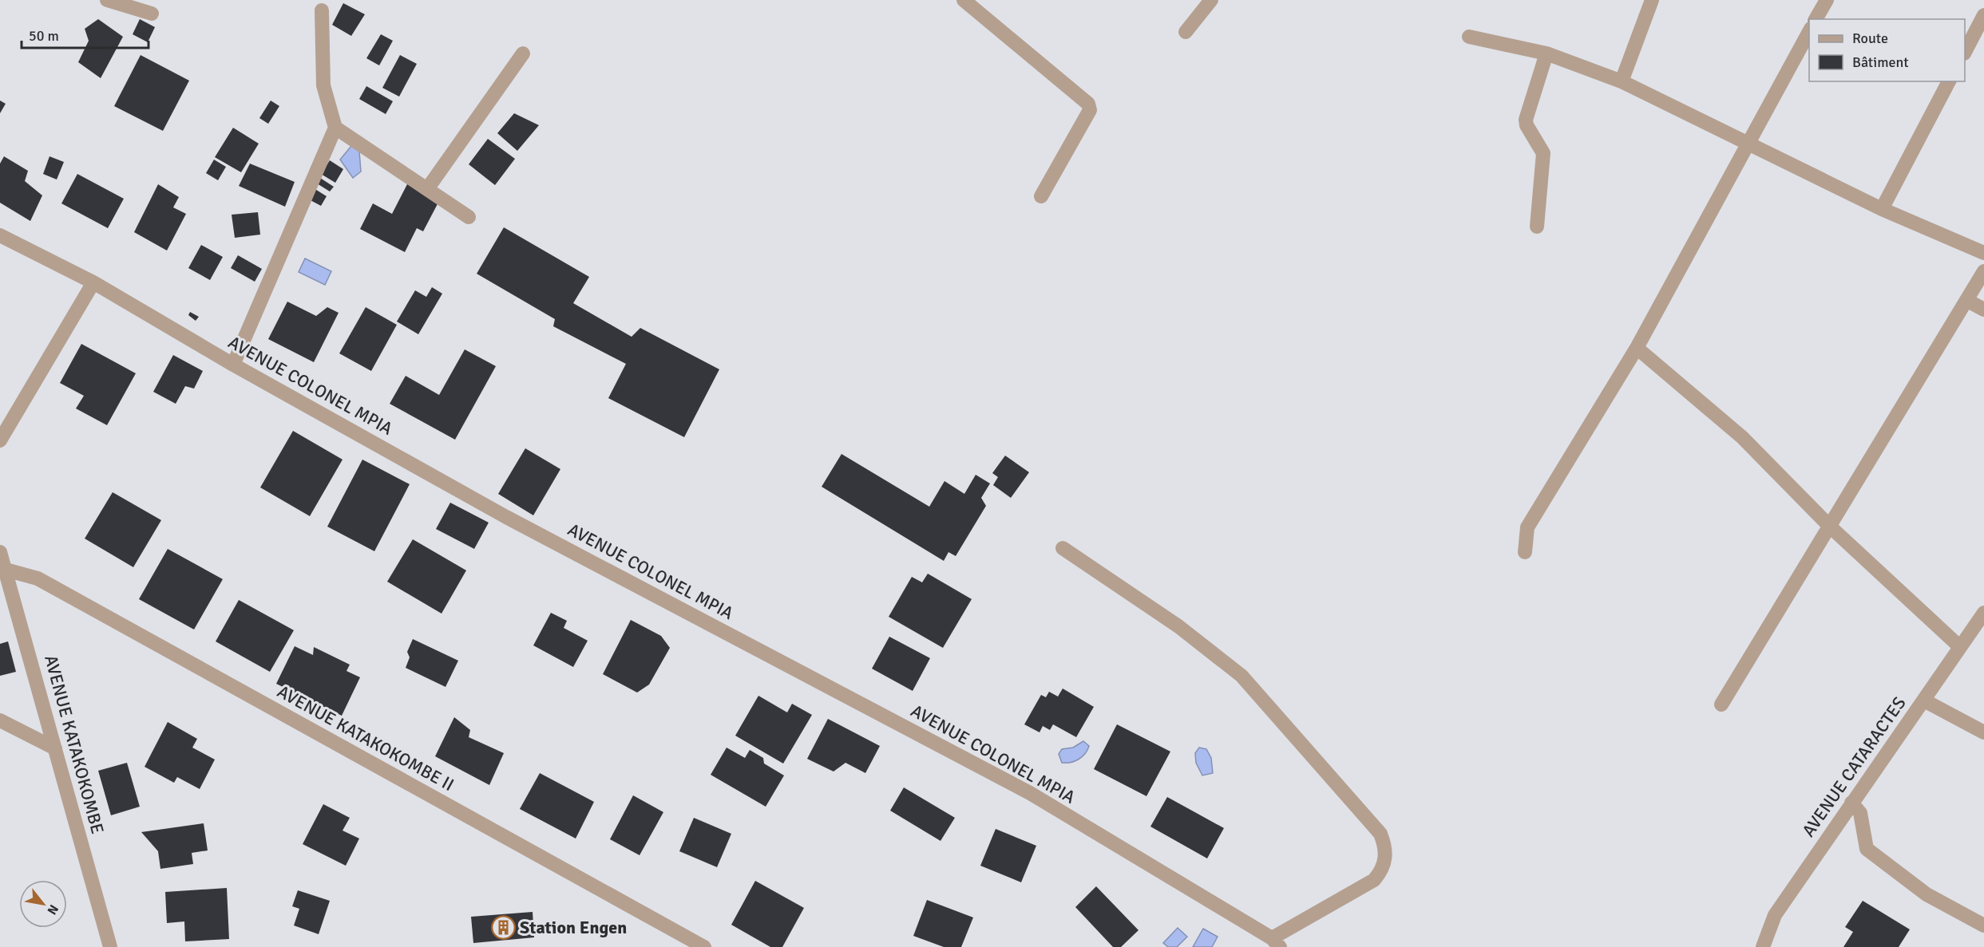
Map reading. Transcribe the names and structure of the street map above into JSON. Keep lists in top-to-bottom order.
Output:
{
  "streets": {
    "street": [
      "AVENUE COLONEL MPIA",
      "AVENUE KATAKOKOMBE II",
      "AVENUE KATAKOKOMBE",
      "AVENUE CATARACTES"
    ]
  },
  "crossings": [
    ["AVENUE KATAKOKOMBE II", "AVENUE KATAKOKOMBE"]
  ],
  "places": {
    "building": ["Station Engen"]
  },
  "legend": ["Route", "Bâtiment"],
  "scale_bar": "50 m",
  "north": "bottom right"
}
